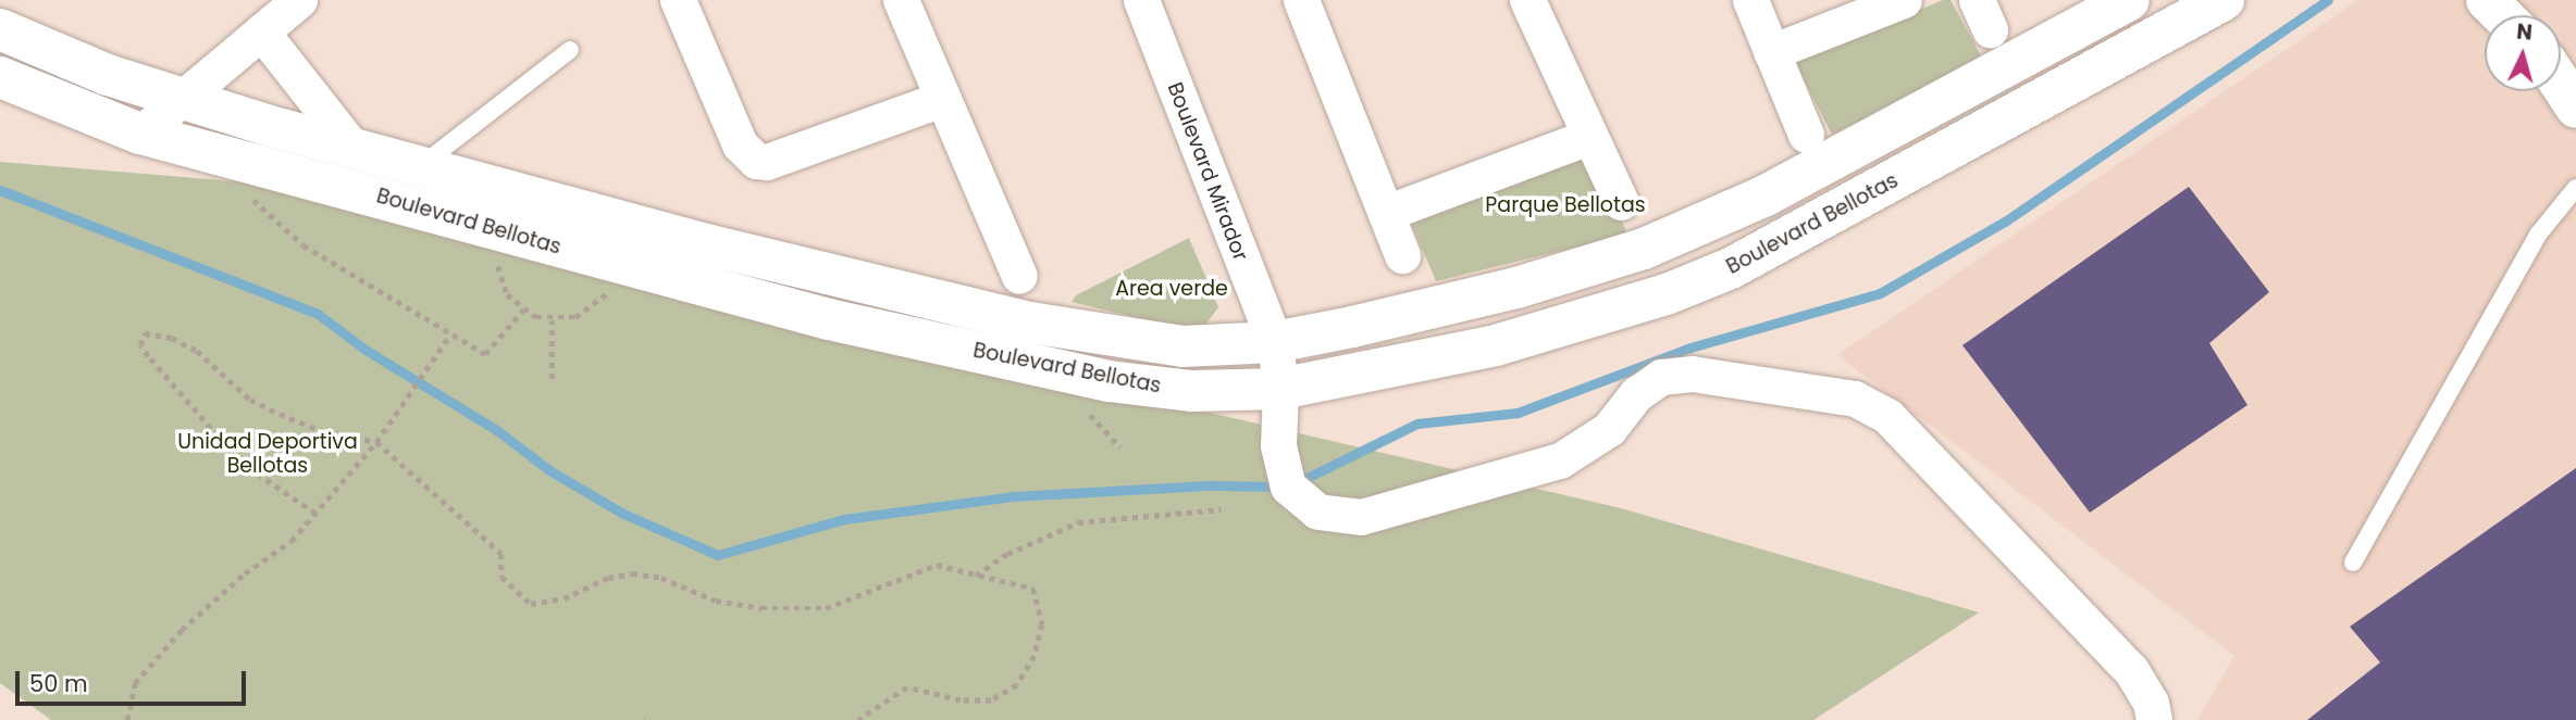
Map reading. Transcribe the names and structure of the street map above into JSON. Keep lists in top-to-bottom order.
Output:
{
  "streets": {
    "street": ["Boulevard Mirador", "Boulevard Bellotas"]
  },
  "crossings": [
    ["Boulevard Mirador", "Boulevard Bellotas"]
  ],
  "parks": ["Parque Bellotas", "Area verde", "Unidad Deportiva Bellotas"],
  "scale_bar": "50 m",
  "north": "top"
}
